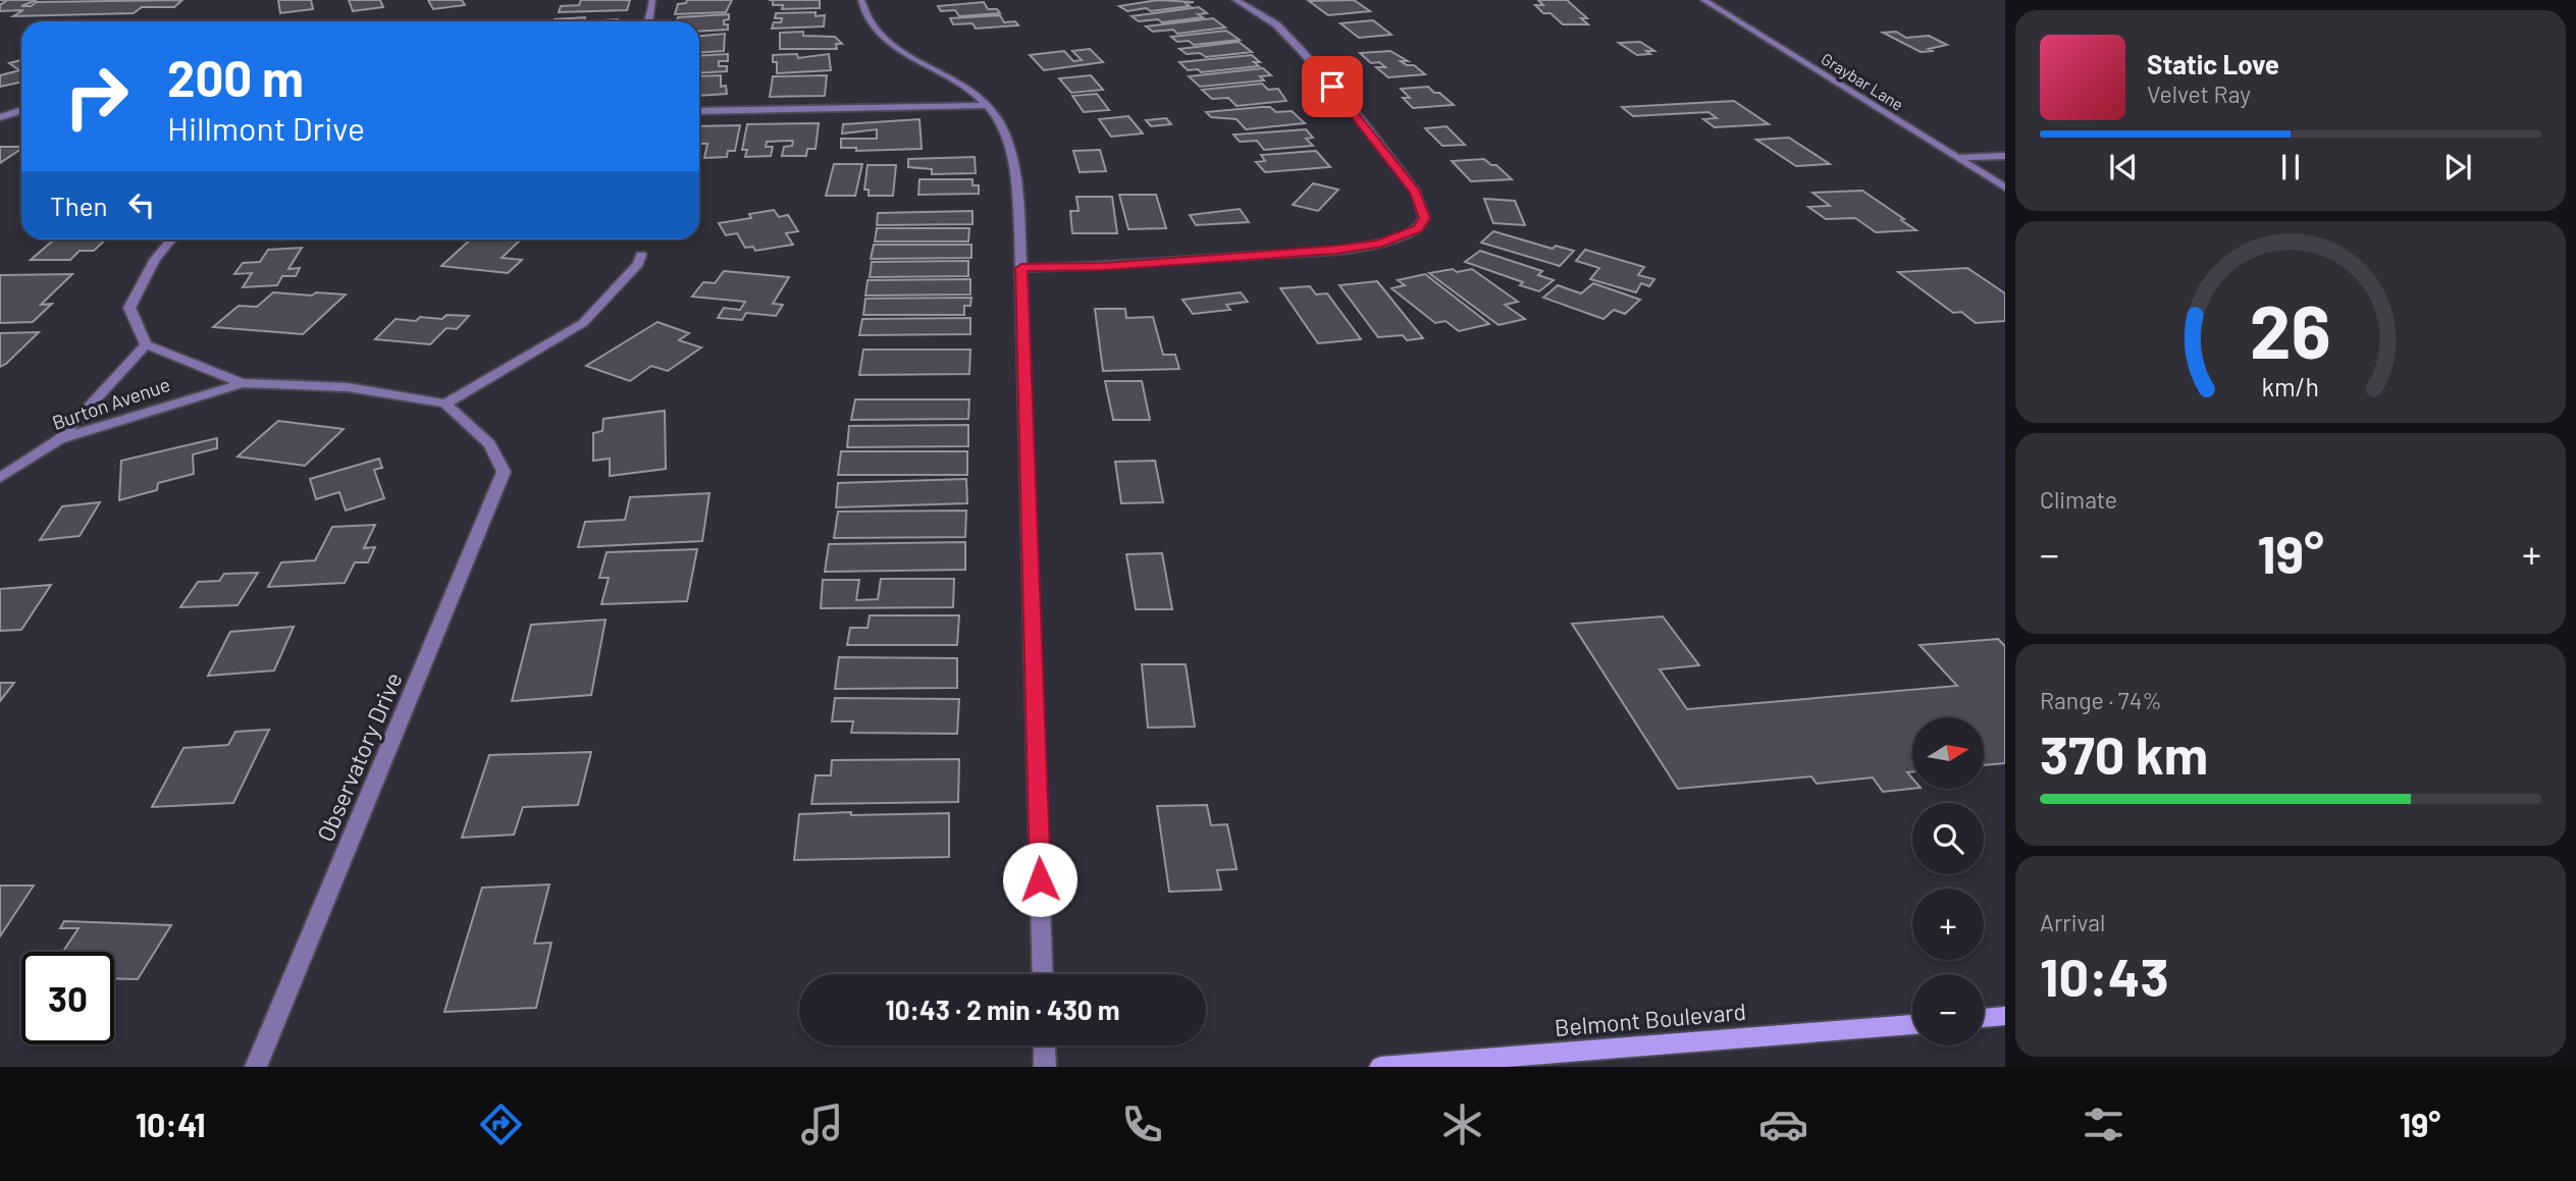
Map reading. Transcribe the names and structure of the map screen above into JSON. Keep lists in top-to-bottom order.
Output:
{
  "streets": {
    "street": [
      "Graybar Lane",
      "Burton Avenue",
      "Observatory Drive",
      "Belmont Boulevard"
    ]
  },
  "north": "right",
  "page": {
    "turn": ["200 m", "Hillmont Drive"],
    "song": ["Static Love", "Velvet Ray"],
    "then": "Then",
    "tile": [
      "Climate",
      ["Range · 74%", "370 km"],
      ["Arrival", "10:43"]
    ],
    "heat": ["−", "19°", "+"],
    "map_buttons": ["+", "−"],
    "limit": "30",
    "trip": "10:43 · 2 min · 430 m",
    "tabs": ["10:41", "19°"],
    "gauge": ["26", "km/h"]
  }
}
